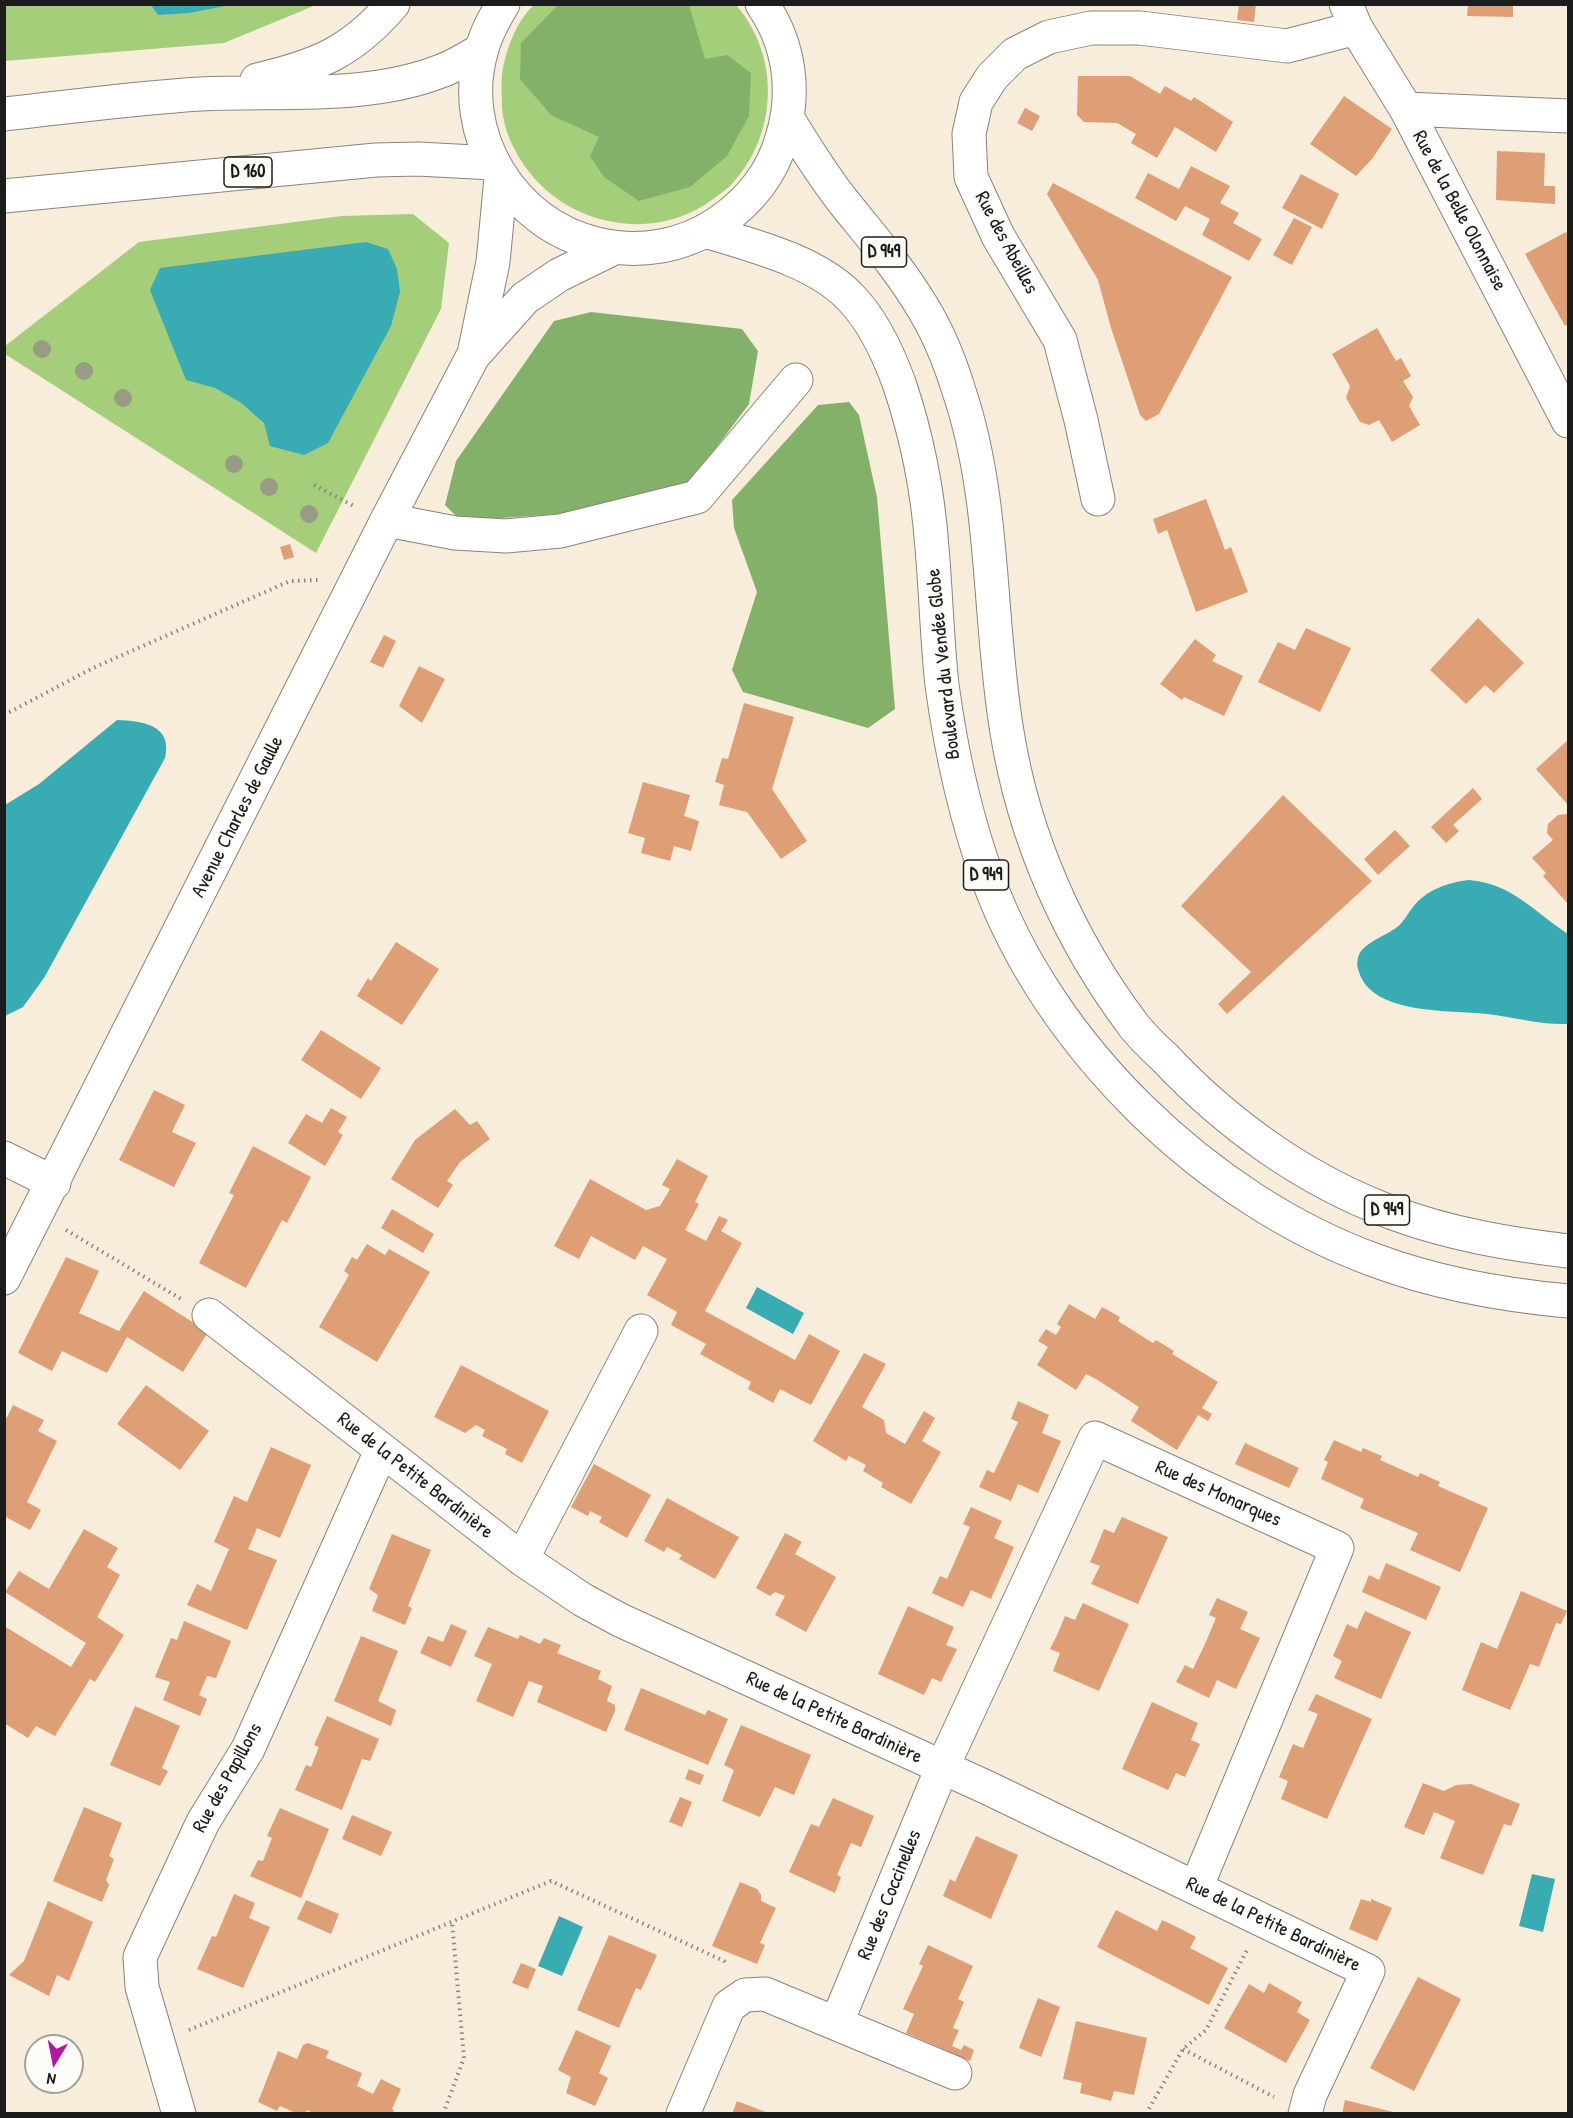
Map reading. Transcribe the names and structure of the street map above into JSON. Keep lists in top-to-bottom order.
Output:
{
  "streets": {
    "main road": [
      "D 160",
      "Rue de la Belle Olonnaise",
      "Rue des Abeilles",
      "D 949",
      "Boulevard du Vendée Globe",
      "Avenue Charles de Gaulle",
      "Rue de la Petite Bardinière",
      "Rue des Monarques",
      "Rue des Papillons",
      "Rue des Coccinelles"
    ]
  },
  "crossings": [
    ["Rue de la Belle Olonnaise", "Rue des Abeilles"],
    ["Rue de la Petite Bardinière", "Rue des Monarques"],
    ["Rue de la Petite Bardinière", "Rue des Papillons"],
    ["Rue de la Petite Bardinière", "Rue des Coccinelles"],
    ["Rue des Monarques", "Rue des Coccinelles"]
  ],
  "north": "bottom"
}
